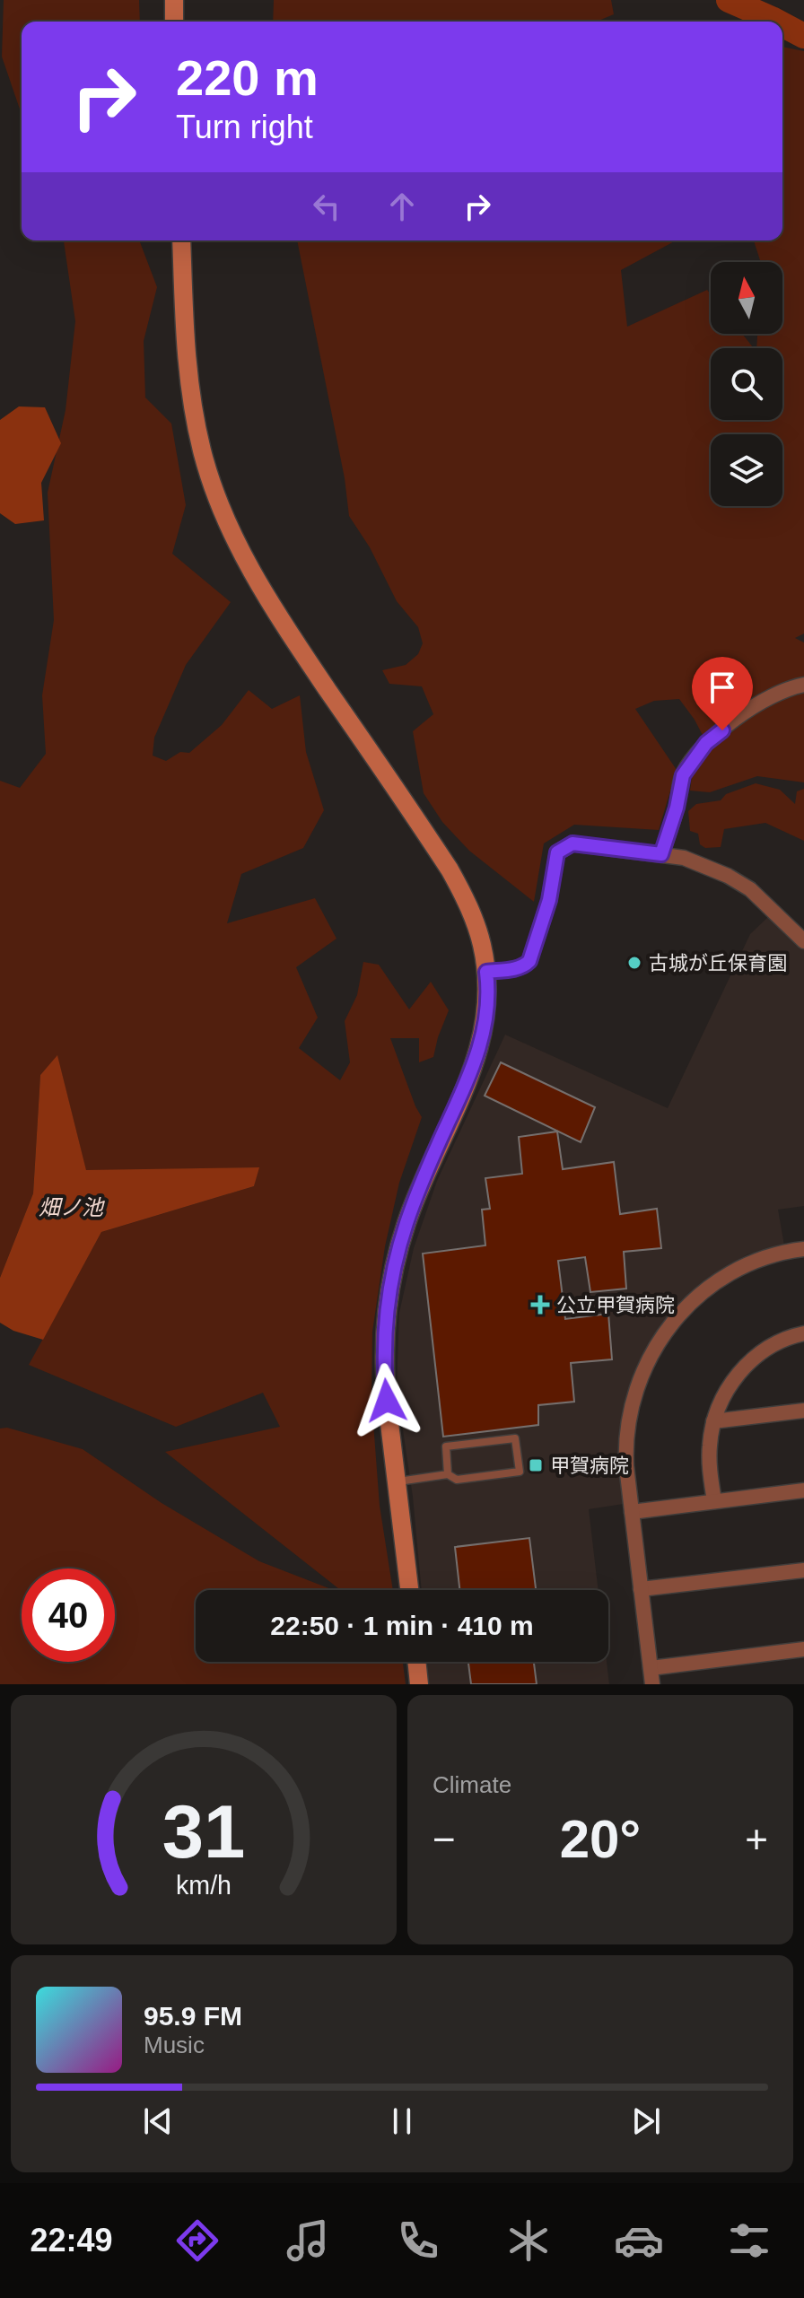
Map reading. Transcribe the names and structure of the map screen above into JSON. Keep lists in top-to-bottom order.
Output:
{
  "water": ["畑ノ池"],
  "places": {
    "other": ["古城が丘保育園"],
    "health": ["公立甲賀病院"],
    "transit": ["甲賀病院"]
  },
  "north": "top",
  "page": {
    "turn": ["220 m", "Turn right"],
    "limit": "40",
    "trip": "22:50 · 1 min · 410 m",
    "tile": "Climate",
    "heat": ["−", "20°", "+"],
    "song": ["95.9 FM", "Music"],
    "tabs": "22:49",
    "gauge": ["31", "km/h"]
  }
}
